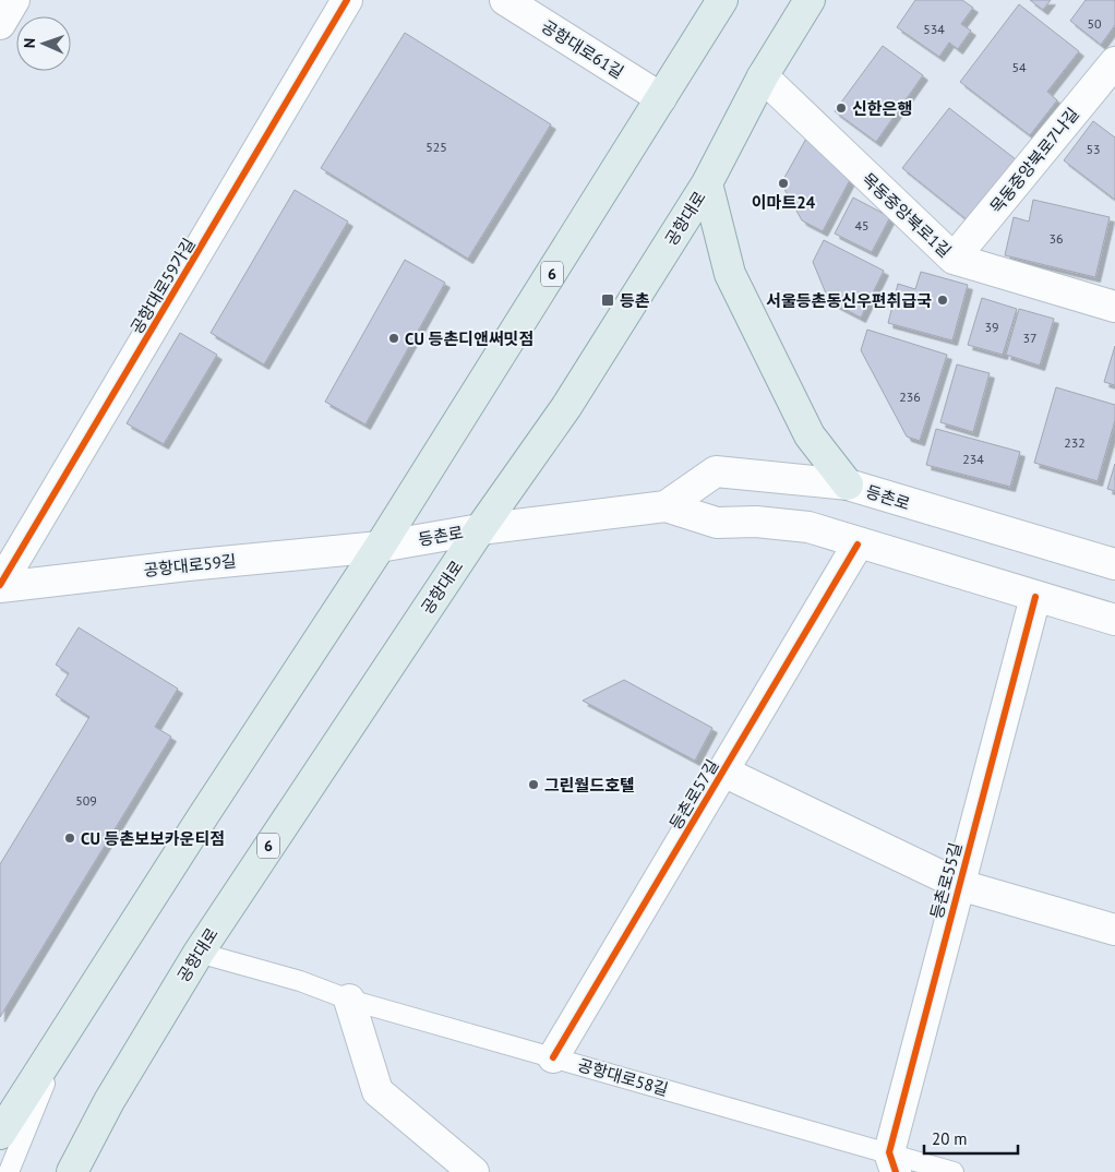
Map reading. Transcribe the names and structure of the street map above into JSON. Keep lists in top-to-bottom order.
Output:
{
  "streets": {
    "main road": ["공항대로", "6"],
    "street": [
      "공항대로61길",
      "목동중앙북로7나길",
      "목동중앙북로1길",
      "공항대로59가길",
      "등촌로",
      "공항대로59길",
      "등촌로57길",
      "등촌로55길"
    ],
    "lane": ["공항대로58길"]
  },
  "crossings": [
    ["공항대로61길", "6"],
    ["목동중앙북로7나길", "목동중앙북로1길"],
    ["목동중앙북로1길", "공항대로"],
    ["공항대로", "등촌로"],
    ["공항대로", "공항대로58길"],
    ["6", "등촌로"],
    ["6", "공항대로59길"],
    ["공항대로59가길", "공항대로59길"],
    ["등촌로", "공항대로59길"],
    ["등촌로", "등촌로57길"],
    ["등촌로", "등촌로55길"],
    ["등촌로57길", "등촌로55길"],
    ["등촌로57길", "공항대로58길"],
    ["등촌로55길", "공항대로58길"]
  ],
  "places": {
    "other": [
      "신한은행",
      "이마트24",
      "서울등촌동신우편취급국",
      "CU 등촌디앤써밋점",
      "그린월드호텔",
      "CU 등촌보보카운티점"
    ],
    "transit": ["등촌"]
  },
  "house_numbers": [
    "50",
    "534",
    "54",
    "525",
    "53",
    "45",
    "36",
    "39",
    "37",
    "236",
    "232",
    "234",
    "509"
  ],
  "scale_bar": "20 m",
  "north": "left"
}
